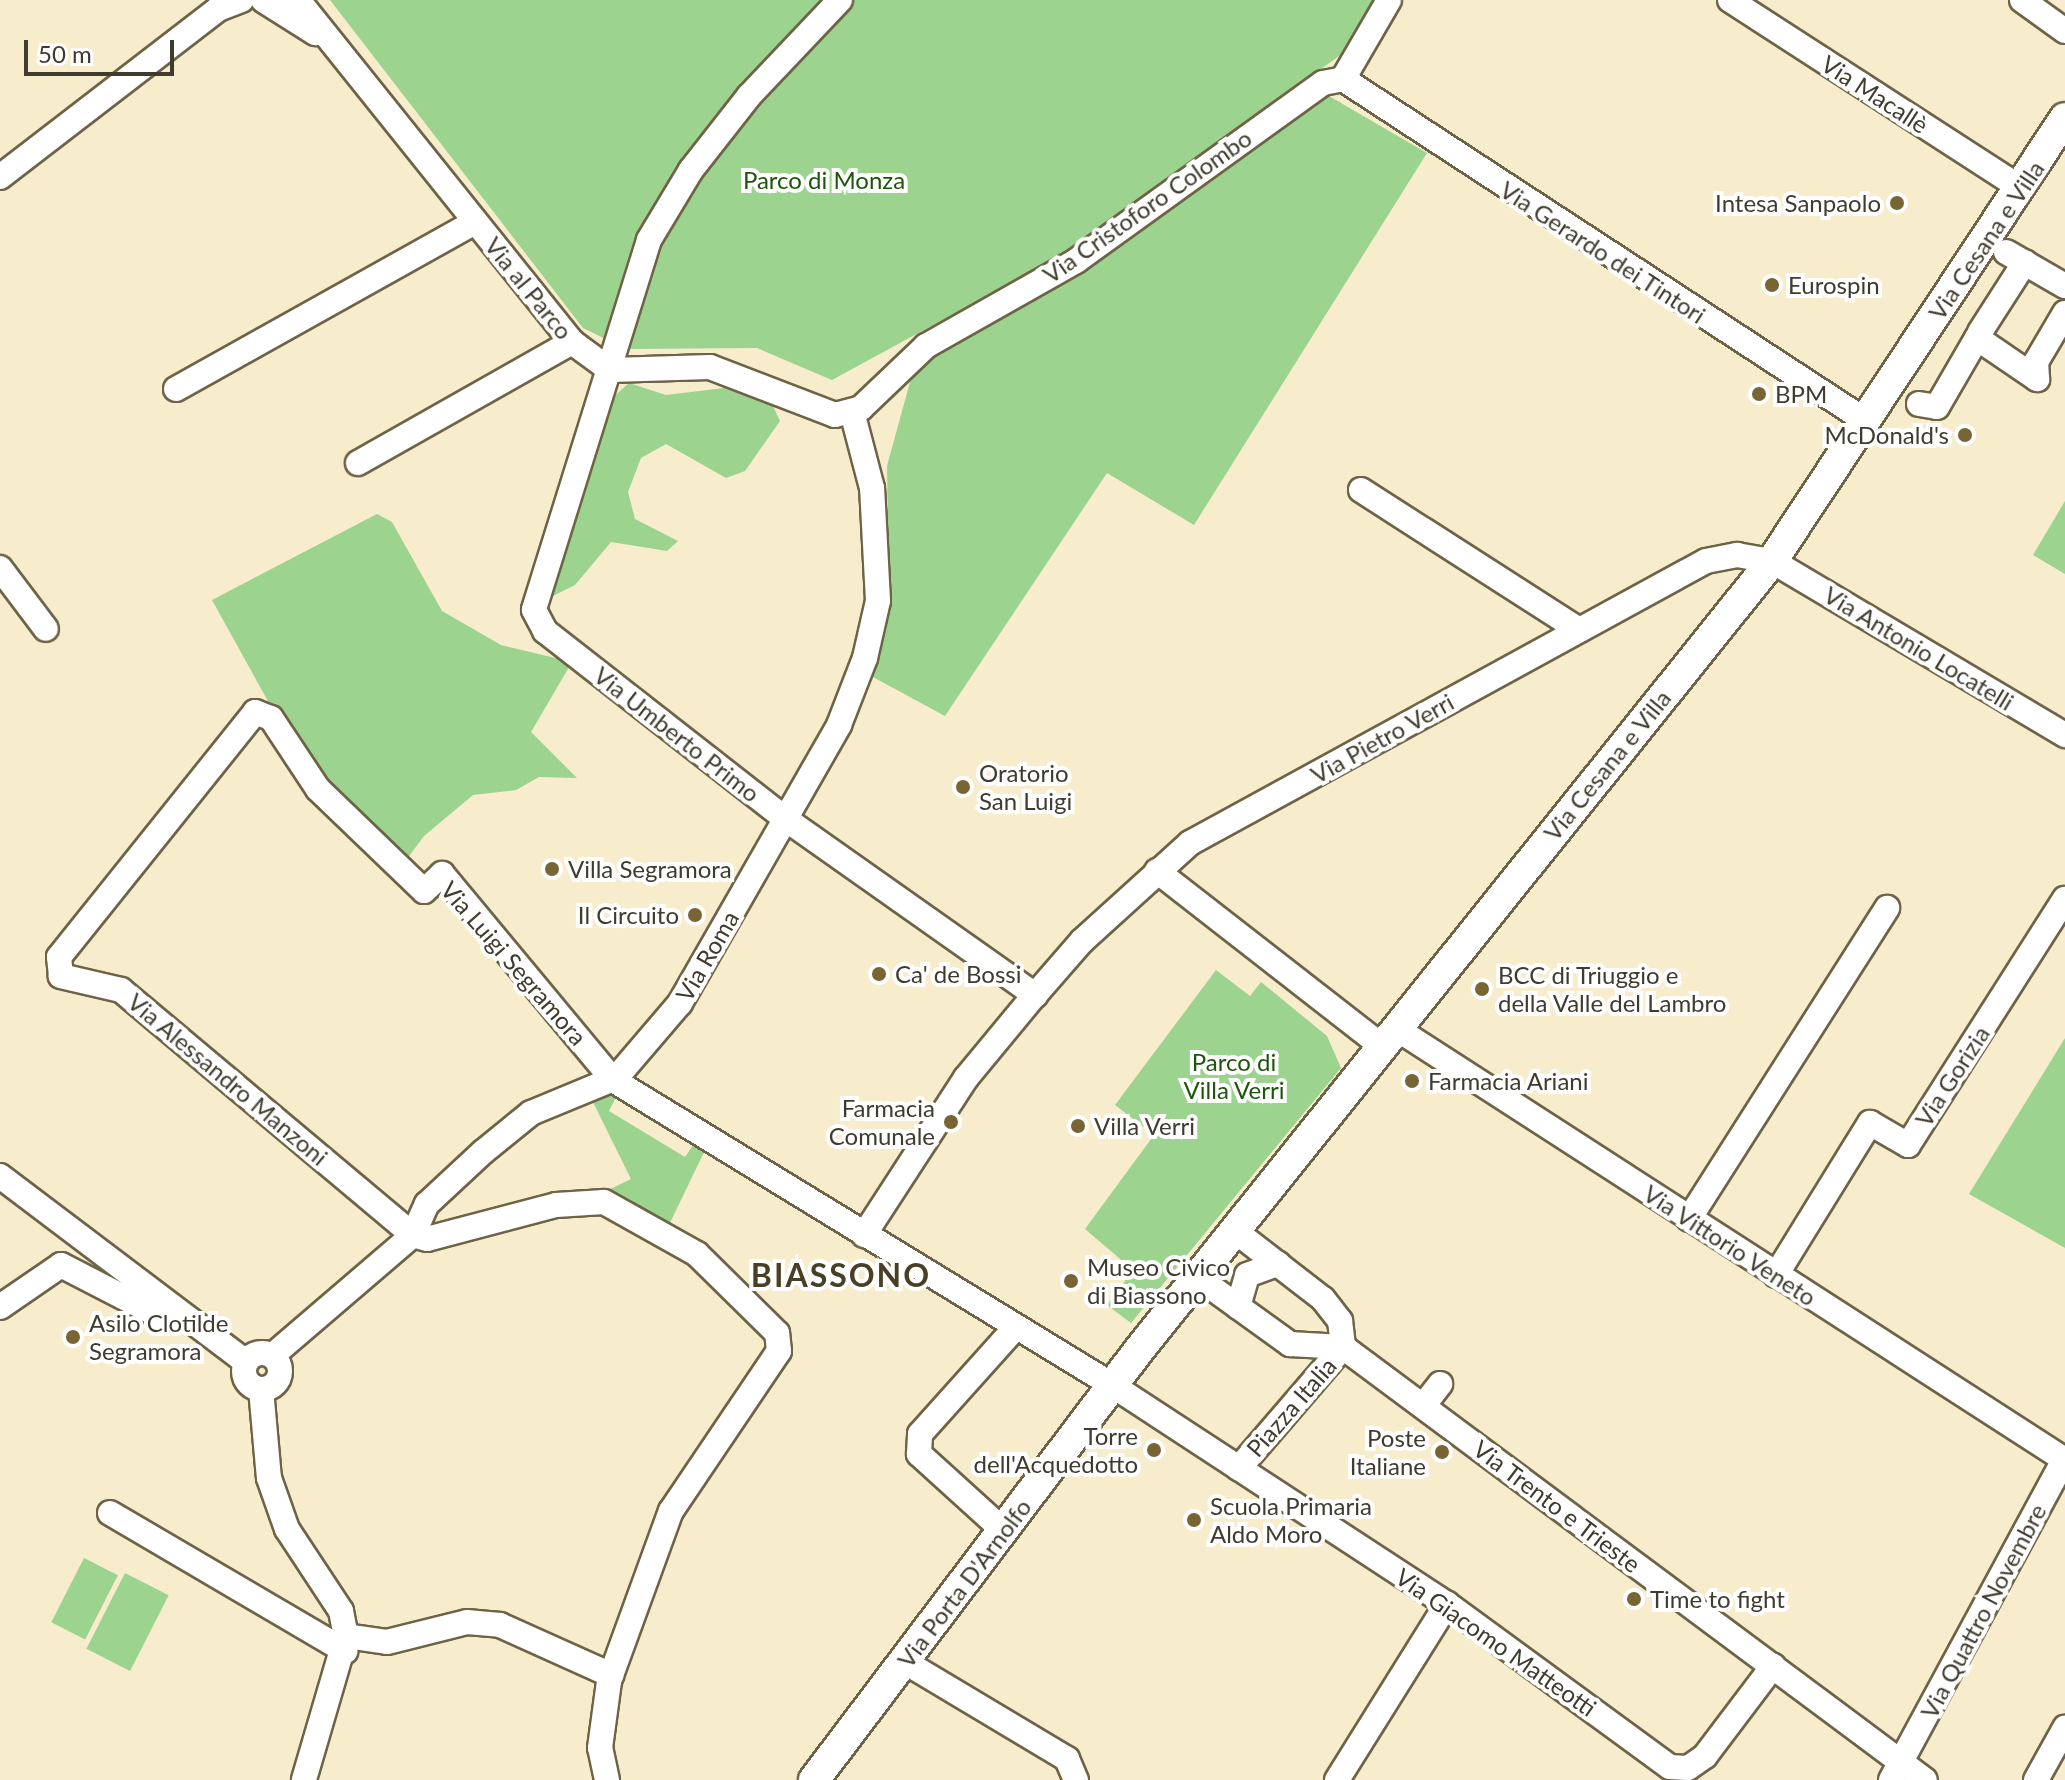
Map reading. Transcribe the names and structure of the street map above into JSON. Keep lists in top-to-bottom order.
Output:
{
  "streets": {
    "main road": ["Via Cesana e Villa", "Via Porta D'Arnolfo"],
    "street": [
      "Via Macallè",
      "Via Cristoforo Colombo",
      "Via Gerardo dei Tintori",
      "Via al Parco",
      "Via Antonio Locatelli",
      "Via Umberto Primo",
      "Via Pietro Verri",
      "Via Roma",
      "Via Luigi Segramora",
      "Via Gorizia",
      "Via Alessandro Manzoni",
      "Via Vittorio Veneto",
      "Piazza Italia",
      "Via Trento e Trieste",
      "Via Quattro Novembre",
      "Via Giacomo Matteotti"
    ]
  },
  "crossings": [
    ["Via Macallè", "Via Cesana e Villa"],
    ["Via Cristoforo Colombo", "Via Gerardo dei Tintori"],
    ["Via Cesana e Villa", "Via Gerardo dei Tintori"],
    ["Via Cesana e Villa", "Via Antonio Locatelli"],
    ["Via Cesana e Villa", "Via Pietro Verri"],
    ["Via Cesana e Villa", "Via Vittorio Veneto"],
    ["Via Cesana e Villa", "Piazza Italia"],
    ["Via Cesana e Villa", "Via Porta D'Arnolfo"],
    ["Via Cesana e Villa", "Via Giacomo Matteotti"],
    ["Via al Parco", "Via Umberto Primo"],
    ["Via Antonio Locatelli", "Via Pietro Verri"],
    ["Via Umberto Primo", "Via Pietro Verri"],
    ["Via Umberto Primo", "Via Roma"],
    ["Via Pietro Verri", "Via Vittorio Veneto"],
    ["Via Pietro Verri", "Via Giacomo Matteotti"],
    ["Via Roma", "Via Luigi Segramora"],
    ["Via Roma", "Via Giacomo Matteotti"],
    ["Via Luigi Segramora", "Via Alessandro Manzoni"],
    ["Via Luigi Segramora", "Via Giacomo Matteotti"],
    ["Via Gorizia", "Via Vittorio Veneto"],
    ["Via Vittorio Veneto", "Via Quattro Novembre"],
    ["Piazza Italia", "Via Trento e Trieste"],
    ["Piazza Italia", "Via Giacomo Matteotti"],
    ["Via Trento e Trieste", "Via Quattro Novembre"],
    ["Via Trento e Trieste", "Via Giacomo Matteotti"],
    ["Via Porta D'Arnolfo", "Via Giacomo Matteotti"]
  ],
  "districts": ["BIASSONO"],
  "parks": ["Parco di Monza", "Parco di Villa Verri"],
  "places": [
    "Intesa Sanpaolo",
    "Eurospin",
    "BPM",
    "McDonald's",
    "Oratorio San Luigi",
    "Villa Segramora",
    "Il Circuito",
    "Ca' de Bossi",
    "BCC di Triuggio e della Valle del Lambro",
    "Farmacia Ariani",
    "Farmacia Comunale",
    "Villa Verri",
    "Museo Civico di Biassono",
    "Asilo Clotilde Segramora",
    "Torre dell'Acquedotto",
    "Poste Italiane",
    "Scuola Primaria Aldo Moro",
    "Time to fight"
  ],
  "scale_bar": "50 m"
}
